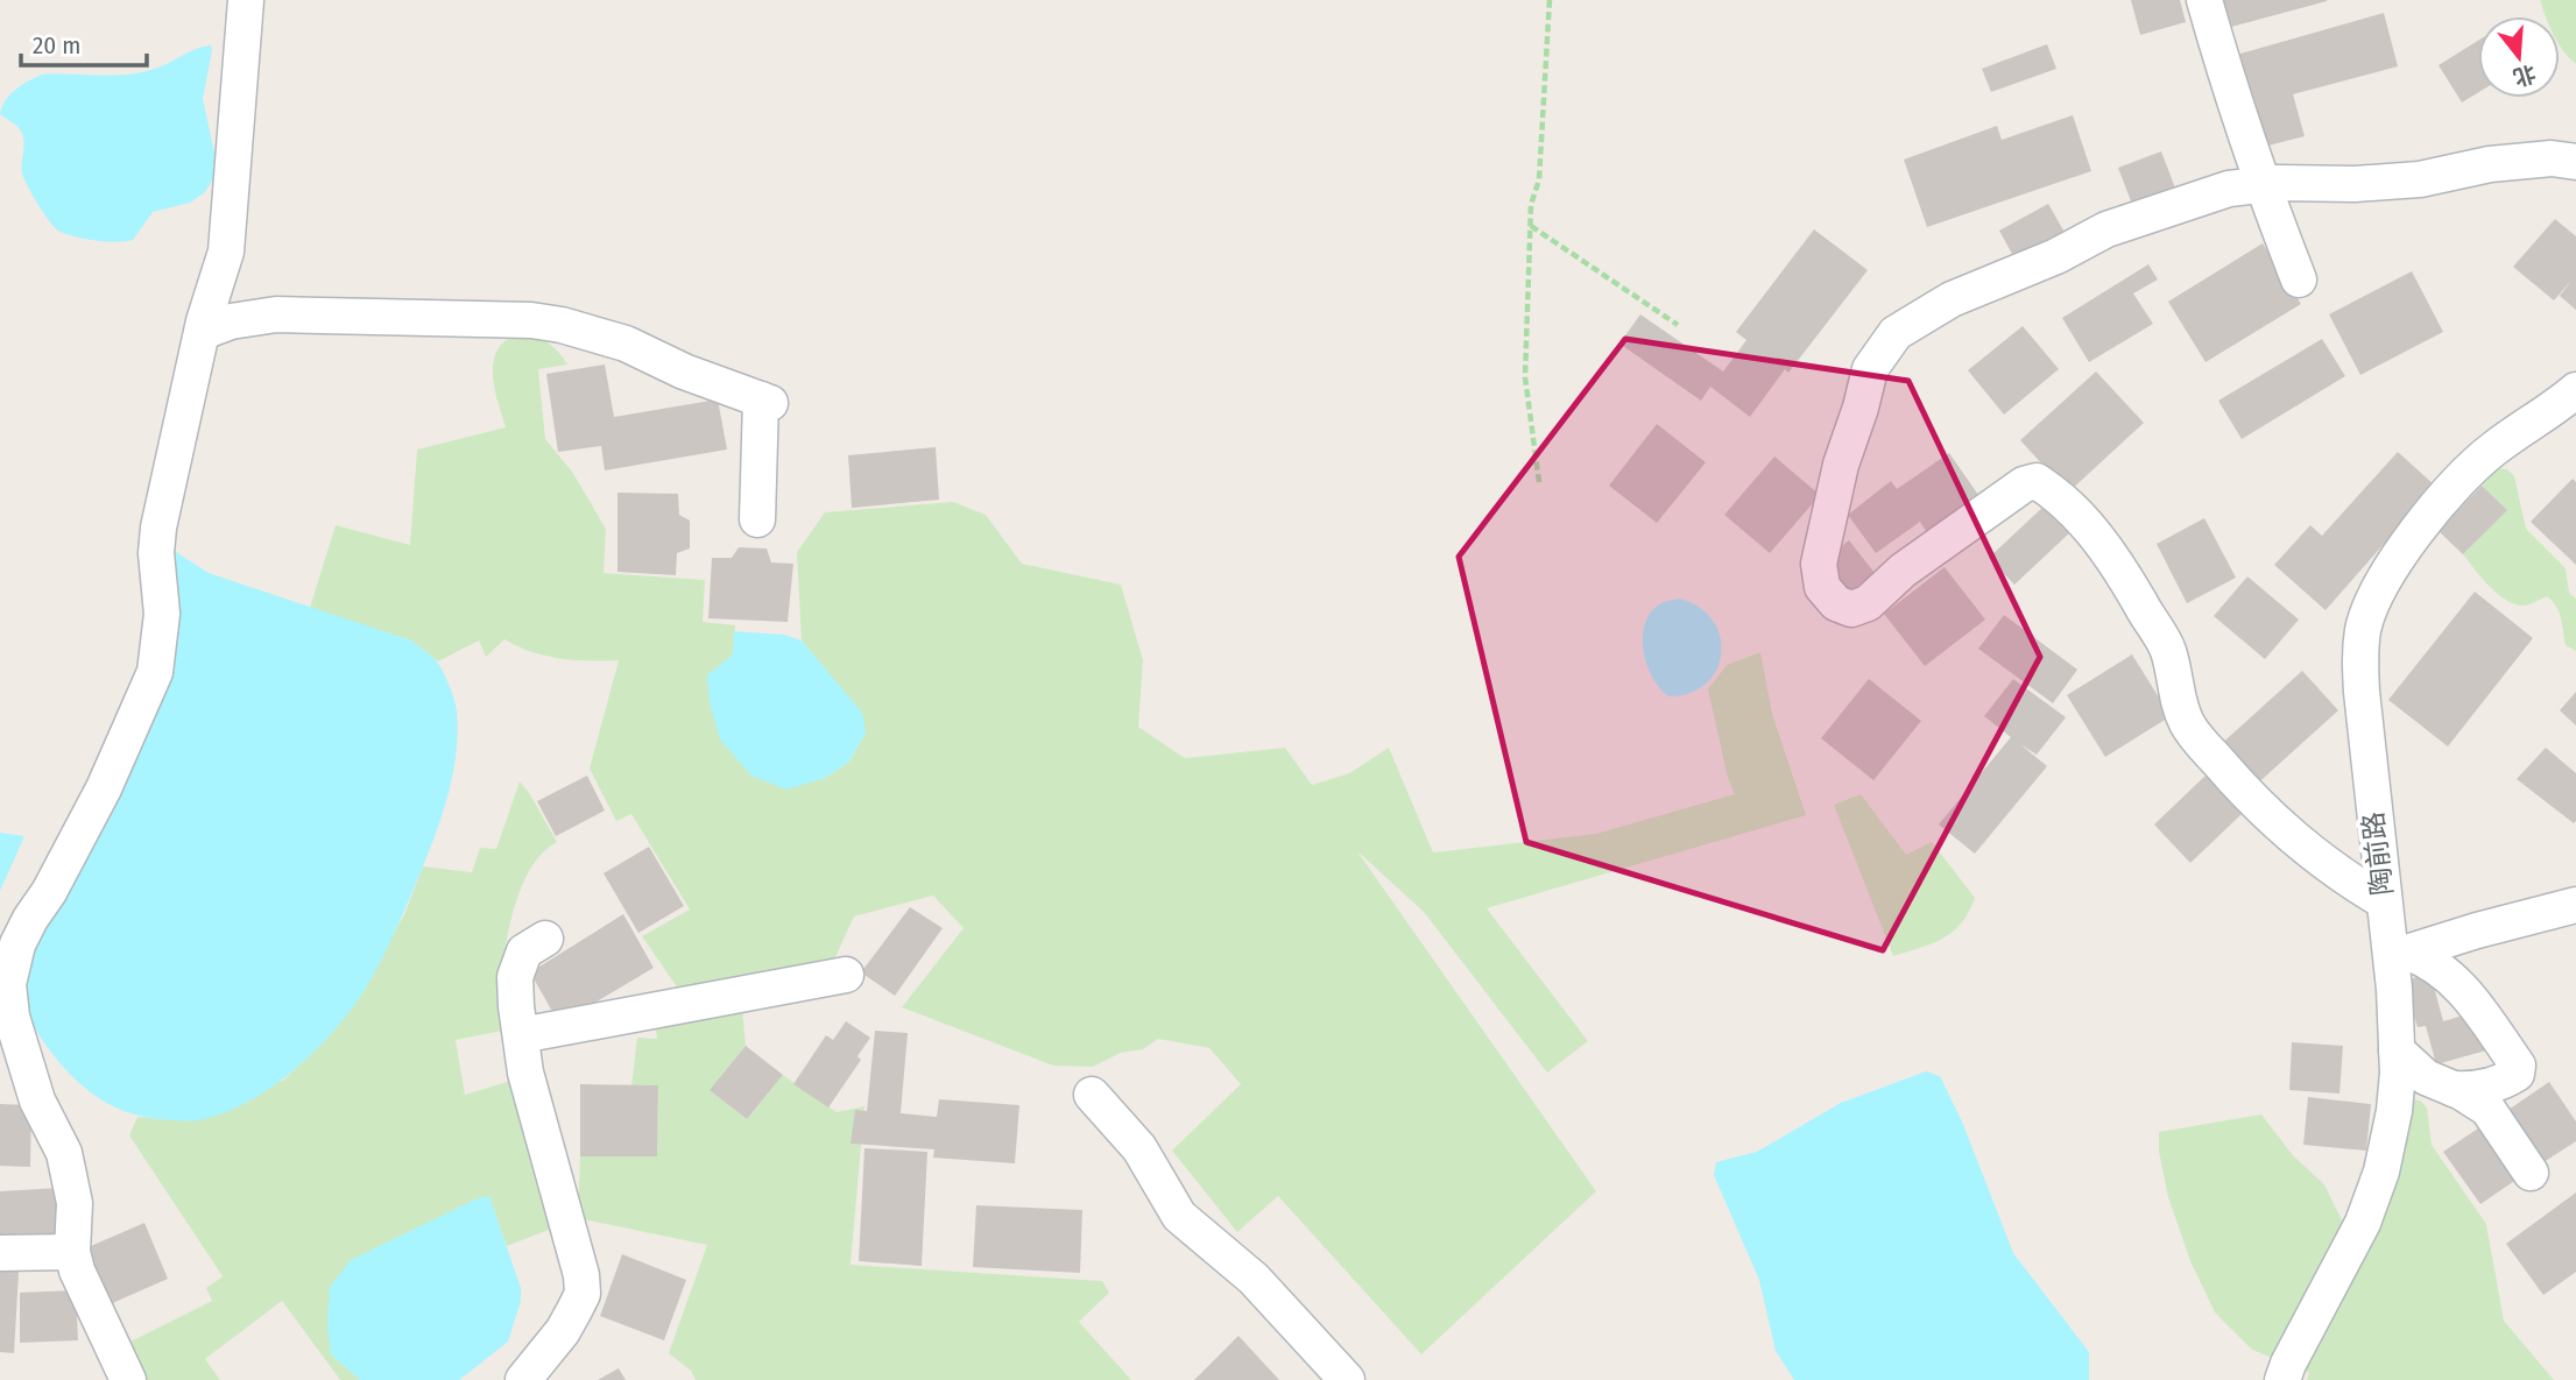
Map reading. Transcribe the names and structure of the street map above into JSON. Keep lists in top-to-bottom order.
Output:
{
  "streets": {
    "street": ["陶前路"]
  },
  "scale_bar": "20 m",
  "north": "bottom"
}
